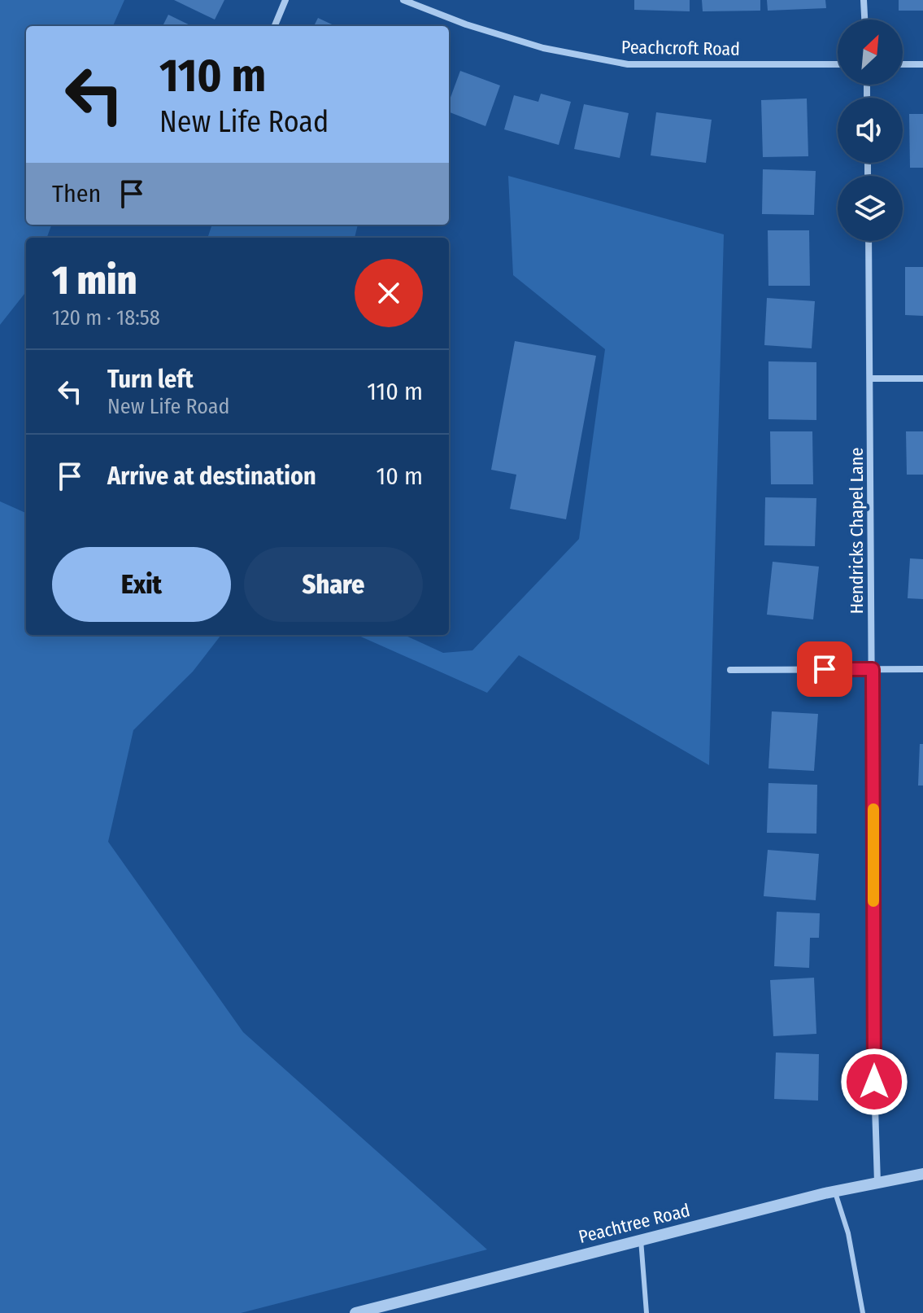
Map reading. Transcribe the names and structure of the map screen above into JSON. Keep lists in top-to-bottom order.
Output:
{
  "streets": {
    "street": ["Peachcroft Road", "Hendricks Chapel Lane", "Peachtree Road"]
  },
  "crossings": [
    ["Hendricks Chapel Lane", "Peachtree Road"]
  ],
  "north": "top right",
  "page": {
    "turn": ["110 m", "New Life Road"],
    "then": "Then",
    "heading": ["1 min", "120 m · 18:58"],
    "list": [
      {
        "name": "Turn left",
        "note": "New Life Road",
        "value": "110 m"
      },
      {
        "name": "Arrive at destination",
        "value": "10 m"
      }
    ],
    "buttons": ["Exit", "Share"]
  }
}
